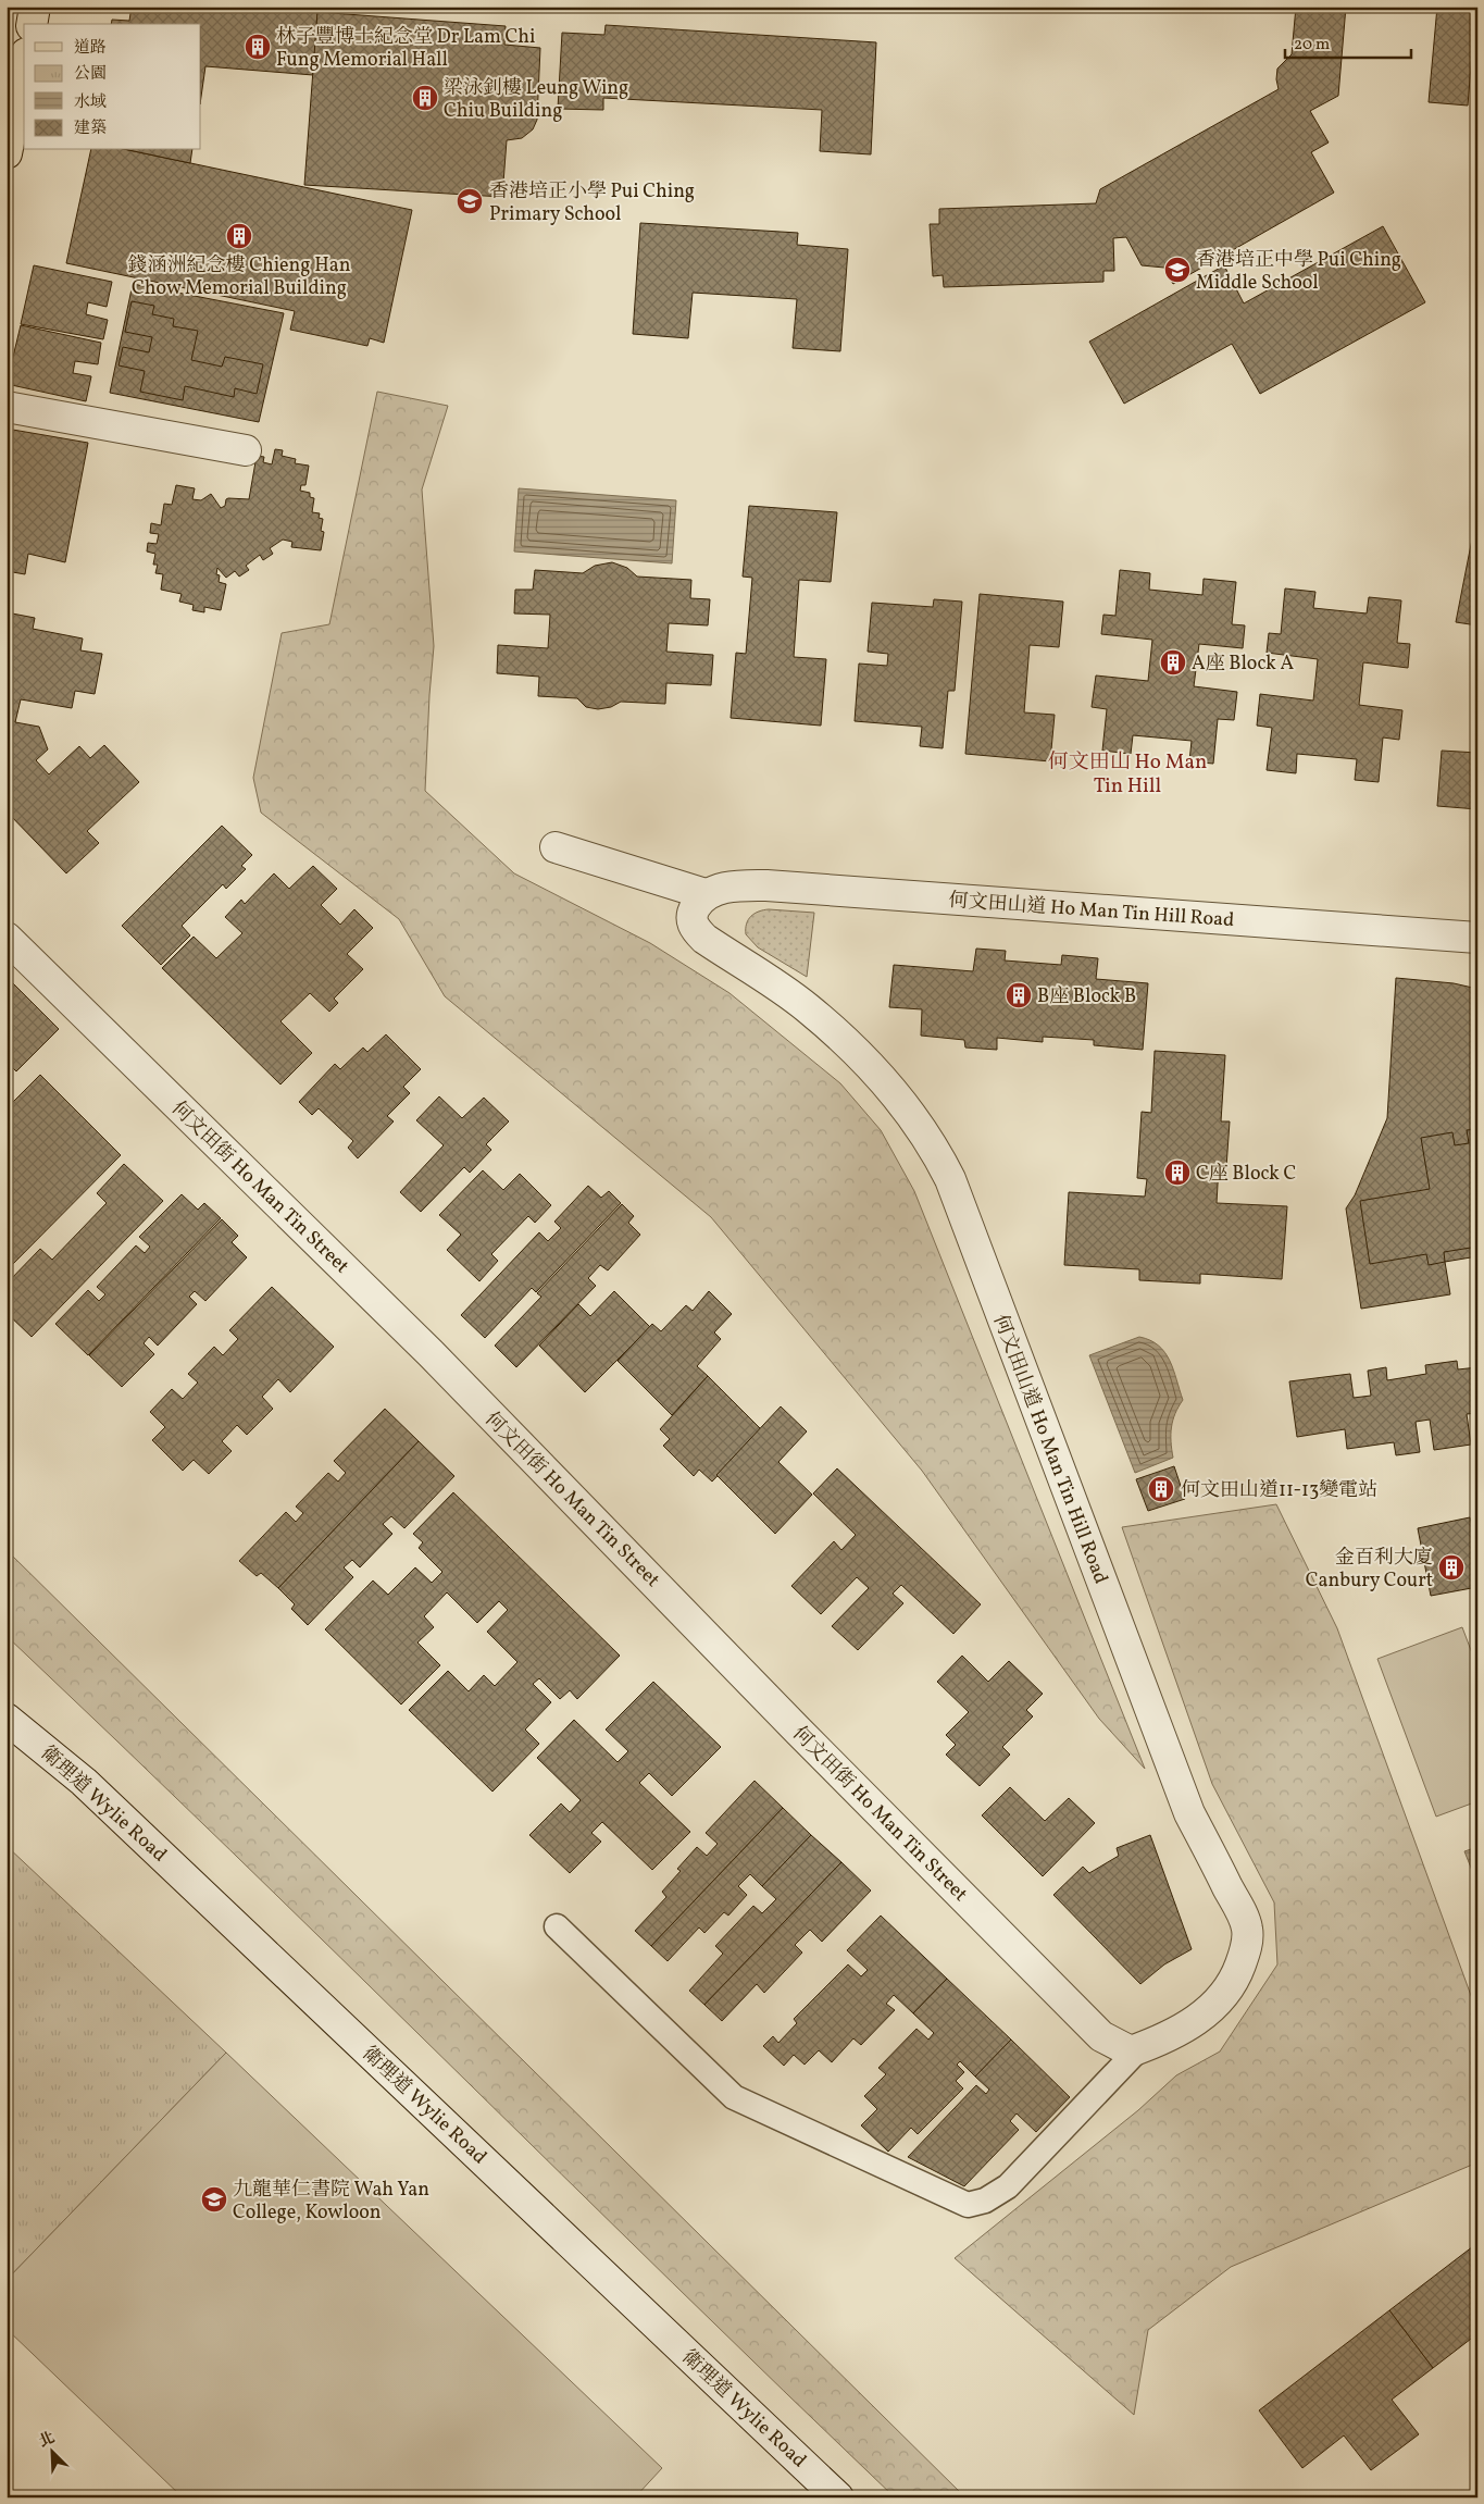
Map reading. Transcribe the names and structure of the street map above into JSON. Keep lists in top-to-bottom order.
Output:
{
  "streets": {
    "street": ["何文田山道 Ho Man Tin Hill Road", "何文田街 Ho Man Tin Street", "衛理道 Wylie Road"]
  },
  "crossings": [
    ["何文田山道 Ho Man Tin Hill Road", "何文田街 Ho Man Tin Street"]
  ],
  "districts": ["何文田山 Ho Man Tin Hill"],
  "places": {
    "building": [
      "林子豐博士紀念堂 Dr Lam Chi Fung Memorial Hall",
      "梁泳釗樓 Leung Wing Chiu Building",
      "錢涵洲紀念樓 Chieng Han Chow Memorial Building",
      "A座 Block A",
      "B座 Block B",
      "C座 Block C",
      "何文田山道11-13變電站",
      "金百利大廈 Canbury Court"
    ],
    "school or university": ["香港培正小學 Pui Ching Primary School", "香港培正中學 Pui Ching Middle School", "九龍華仁書院 Wah Yan College, Kowloon"]
  },
  "legend": [
    "道路",
    "公園",
    "水域",
    "建築"
  ],
  "scale_bar": "20 m",
  "north": "top left"
}
